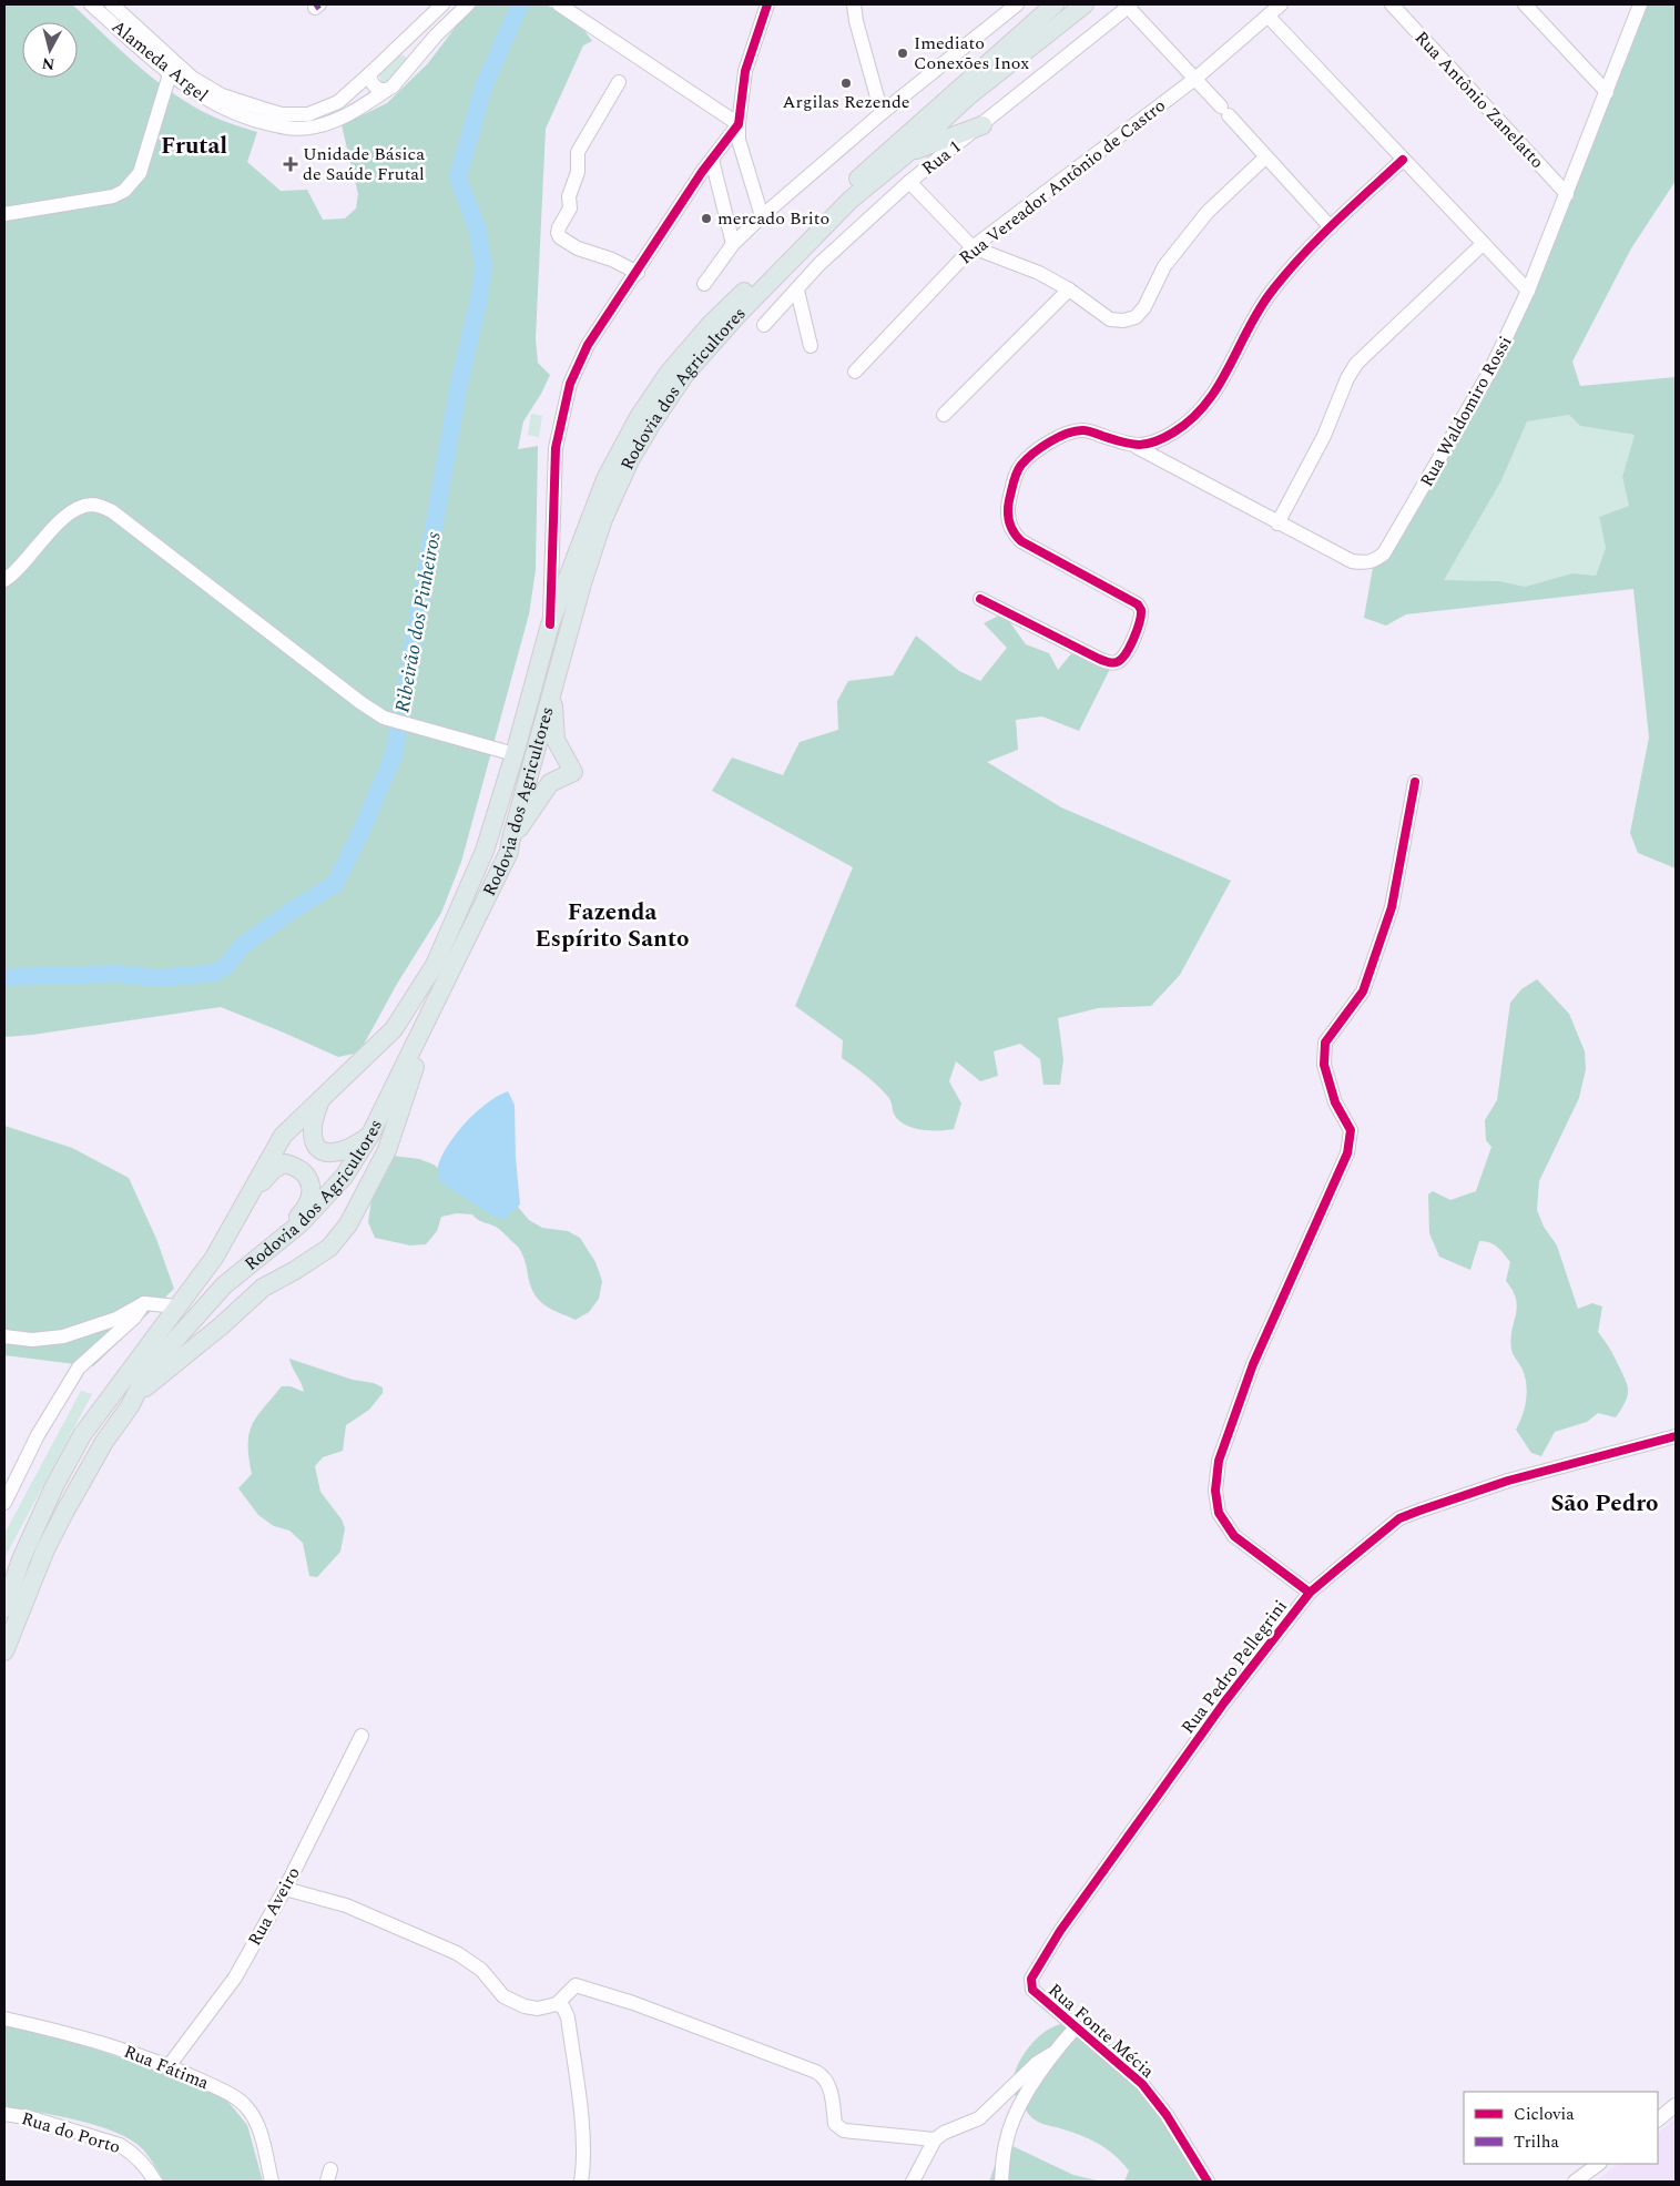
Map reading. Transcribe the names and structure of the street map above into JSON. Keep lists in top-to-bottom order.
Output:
{
  "streets": {
    "main road": ["Rodovia dos Agricultores"],
    "street": [
      "Alameda Argel",
      "Rua Antônio Zanelatto",
      "Rua 1",
      "Rua Vereador Antônio de Castro",
      "Rua Waldomiro Rossi",
      "Rua Pedro Pellegrini",
      "Rua Aveiro",
      "Rua Fonte Mécia",
      "Rua Fátima",
      "Rua do Porto"
    ]
  },
  "crossings": [
    ["Rua Antônio Zanelatto", "Rua Waldomiro Rossi"],
    ["Rua Pedro Pellegrini", "Rua Fonte Mécia"],
    ["Rua Aveiro", "Rua Fátima"]
  ],
  "districts": ["Frutal", "Fazenda Espírito Santo", "São Pedro"],
  "water": ["Ribeirão dos Pinheiros"],
  "places": {
    "other": ["Imediato Conexões Inox", "Argilas Rezende", "mercado Brito"],
    "health": ["Unidade Básica de Saúde Frutal"]
  },
  "legend": ["Ciclovia", "Trilha"],
  "north": "bottom"
}
